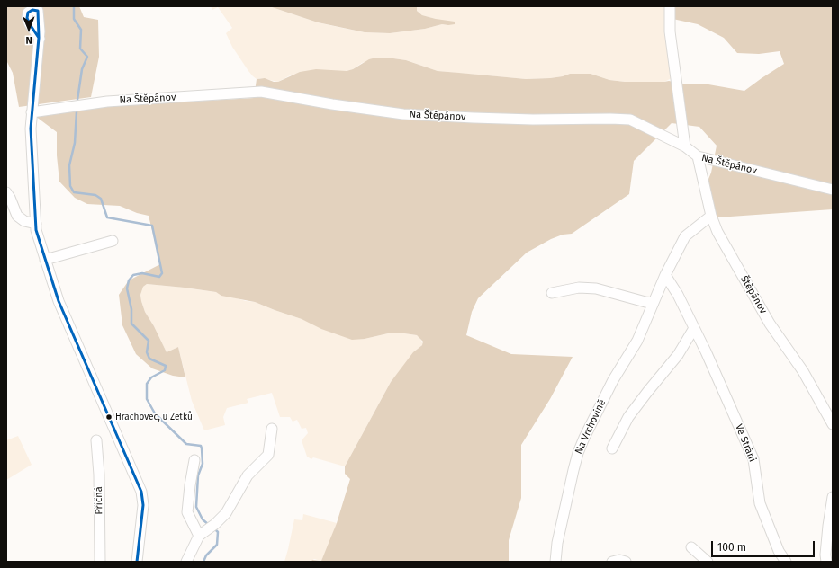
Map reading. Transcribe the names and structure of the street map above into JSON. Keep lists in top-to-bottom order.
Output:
{
  "streets": {
    "street": [
      "Na Štěpánov",
      "Štěpánov",
      "Na Vrchovině",
      "Ve Stráni",
      "Příčná"
    ]
  },
  "crossings": [
    ["Na Štěpánov", "Štěpánov"],
    ["Štěpánov", "Na Vrchovině"],
    ["Na Vrchovině", "Ve Stráni"]
  ],
  "places": ["Hrachovec, u Zetků"],
  "scale_bar": "100 m",
  "north": "bottom"
}
